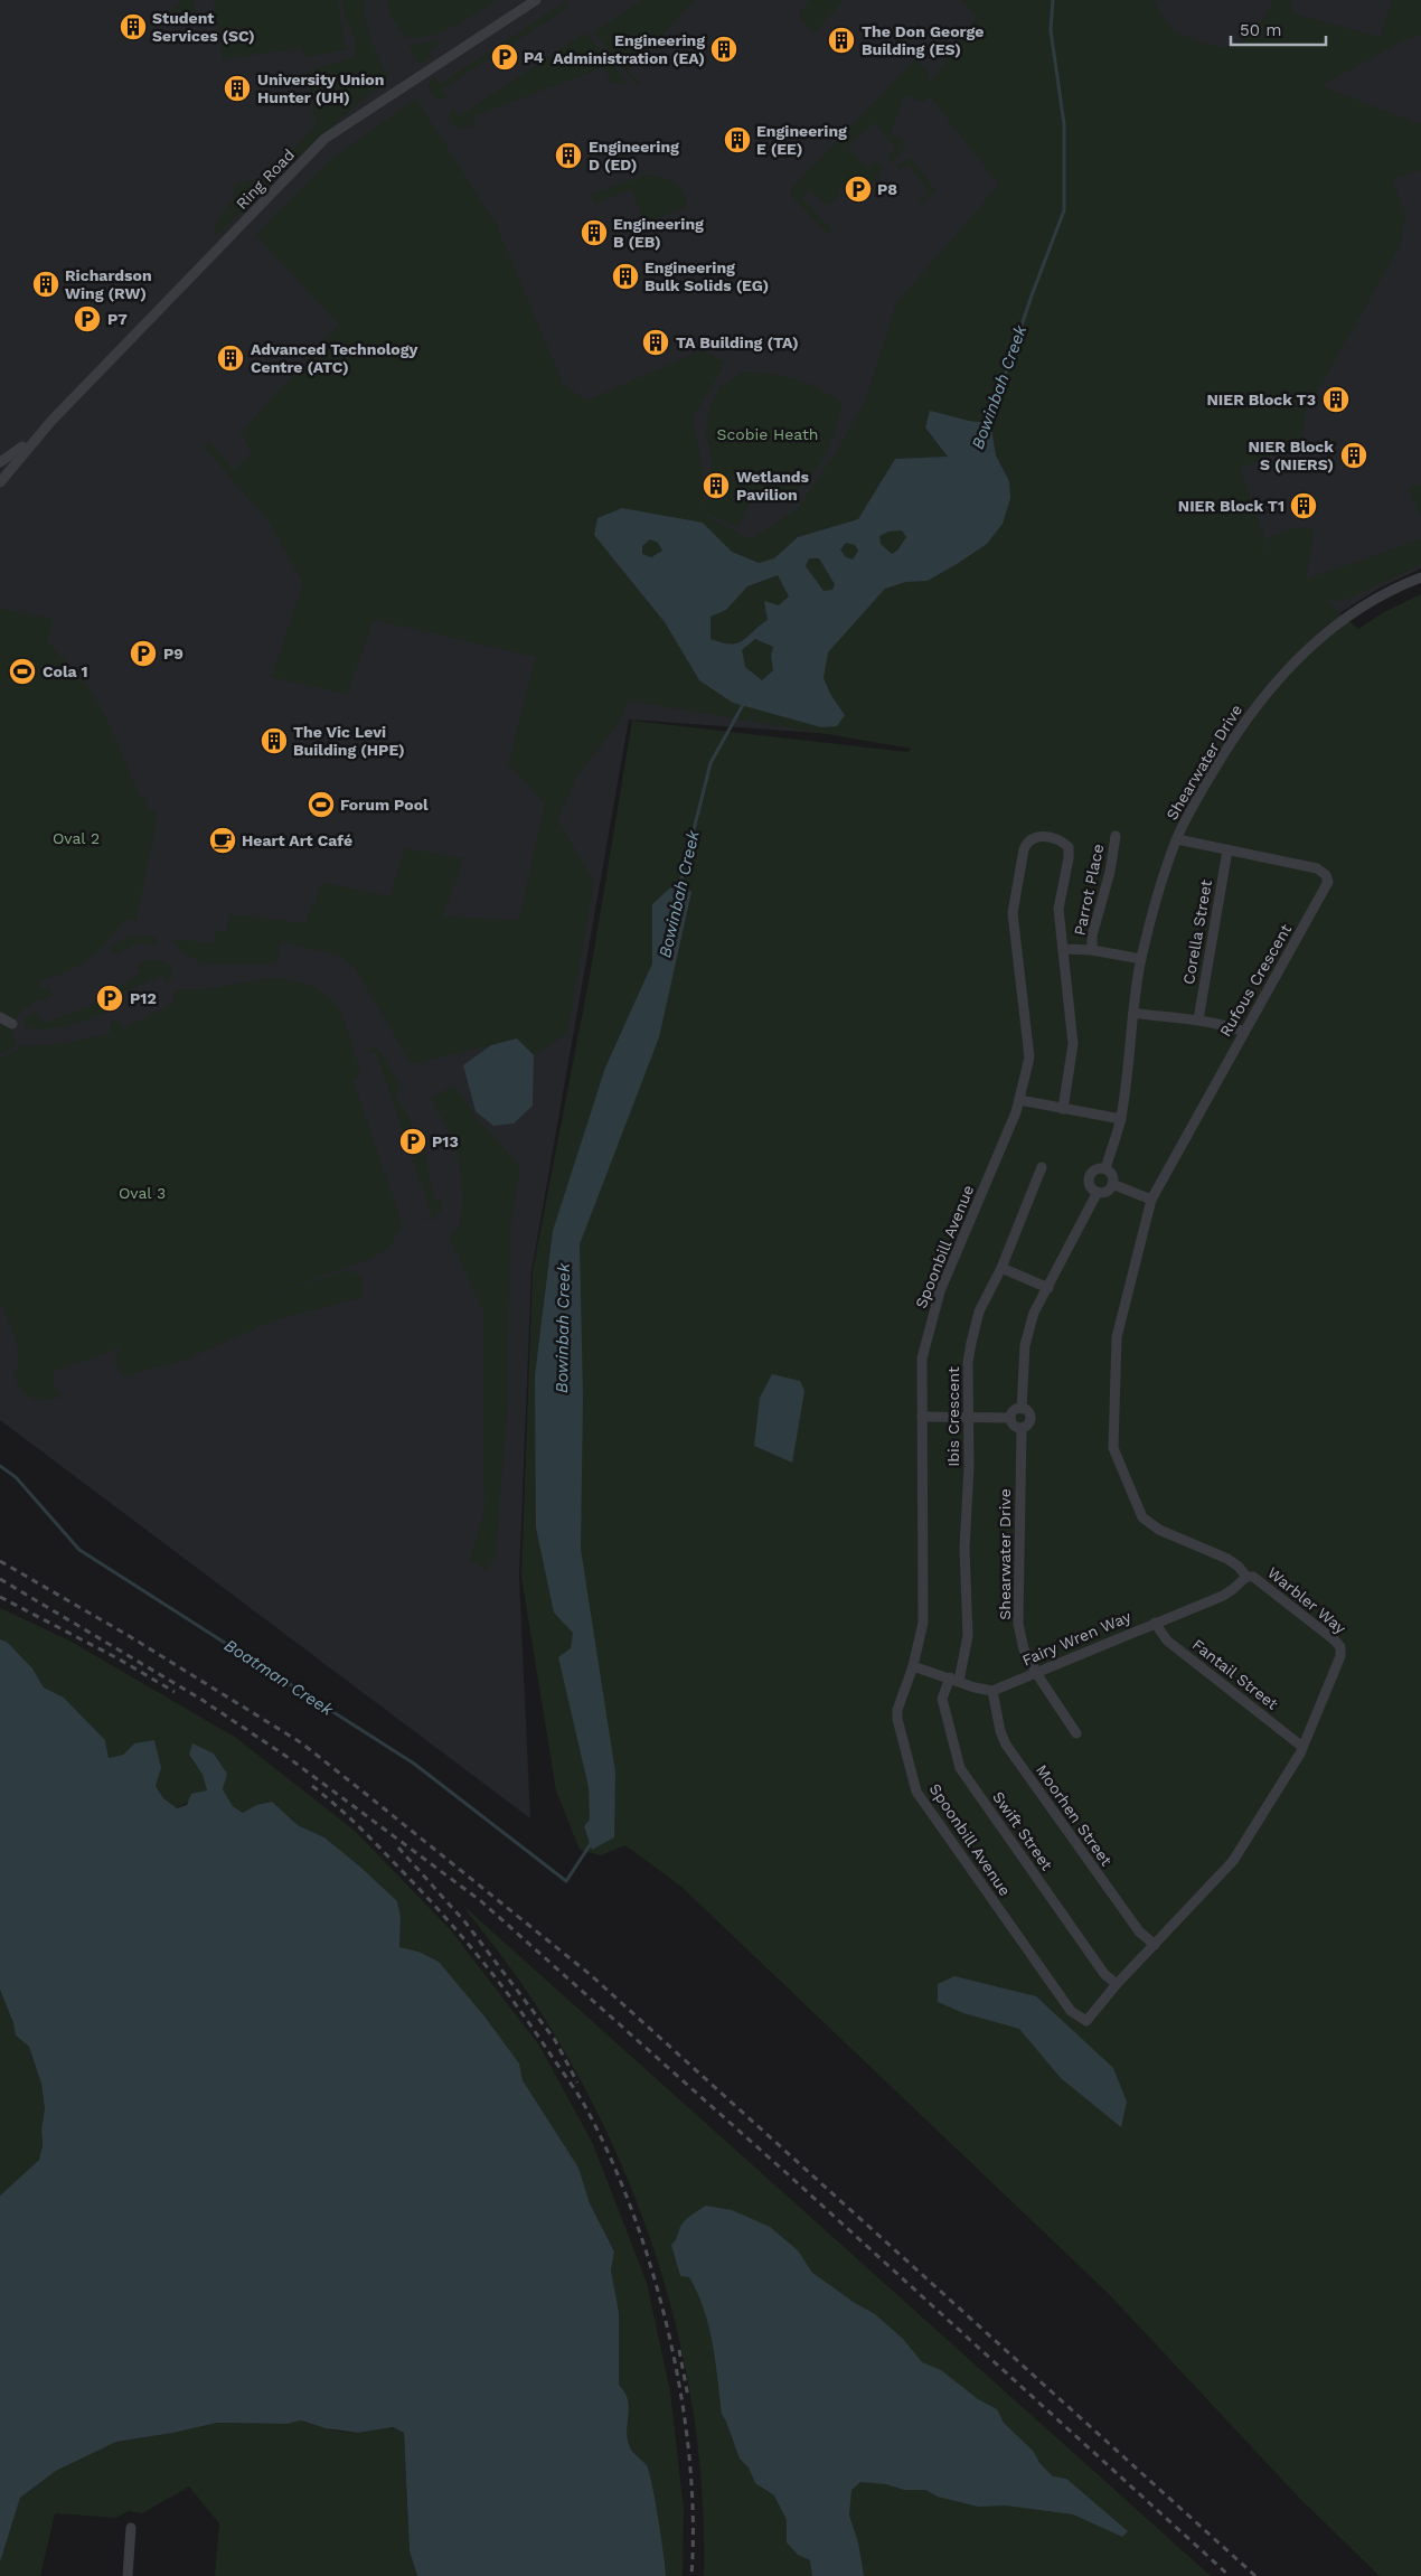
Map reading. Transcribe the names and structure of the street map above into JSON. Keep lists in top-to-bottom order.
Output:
{
  "streets": {
    "street": [
      "Ring Road",
      "Shearwater Drive",
      "Parrot Place",
      "Corella Street",
      "Rufous Crescent",
      "Spoonbill Avenue",
      "Ibis Crescent",
      "Warbler Way",
      "Fairy Wren Way",
      "Fantail Street",
      "Moorhen Street",
      "Swift Street"
    ]
  },
  "crossings": [
    ["Shearwater Drive", "Rufous Crescent"],
    ["Shearwater Drive", "Fairy Wren Way"],
    ["Corella Street", "Rufous Crescent"],
    ["Rufous Crescent", "Warbler Way"],
    ["Spoonbill Avenue", "Warbler Way"],
    ["Ibis Crescent", "Swift Street"],
    ["Warbler Way", "Fairy Wren Way"],
    ["Warbler Way", "Fantail Street"],
    ["Warbler Way", "Moorhen Street"],
    ["Warbler Way", "Swift Street"],
    ["Fairy Wren Way", "Fantail Street"],
    ["Fairy Wren Way", "Moorhen Street"]
  ],
  "water": ["Bowinbah Creek", "Boatman Creek"],
  "parks": ["Scobie Heath", "Oval 2", "Oval 3"],
  "places": {
    "building": [
      "Student Services (SC)",
      "The Don George Building (ES)",
      "Engineering Administration (EA)",
      "University Union Hunter (UH)",
      "Engineering E (EE)",
      "Engineering D (ED)",
      "Engineering B (EB)",
      "Engineering Bulk Solids (EG)",
      "Richardson Wing (RW)",
      "TA Building (TA)",
      "Advanced Technology Centre (ATC)",
      "NIER Block T3",
      "NIER Block S (NIERS)",
      "Wetlands Pavilion",
      "NIER Block T1",
      "The Vic Levi Building (HPE)"
    ],
    "parking": [
      "P4",
      "P8",
      "P7",
      "P9",
      "P12",
      "P13"
    ],
    "sports": ["Cola 1", "Forum Pool"],
    "cafe": ["Heart Art Café"]
  },
  "scale_bar": "50 m"
}
